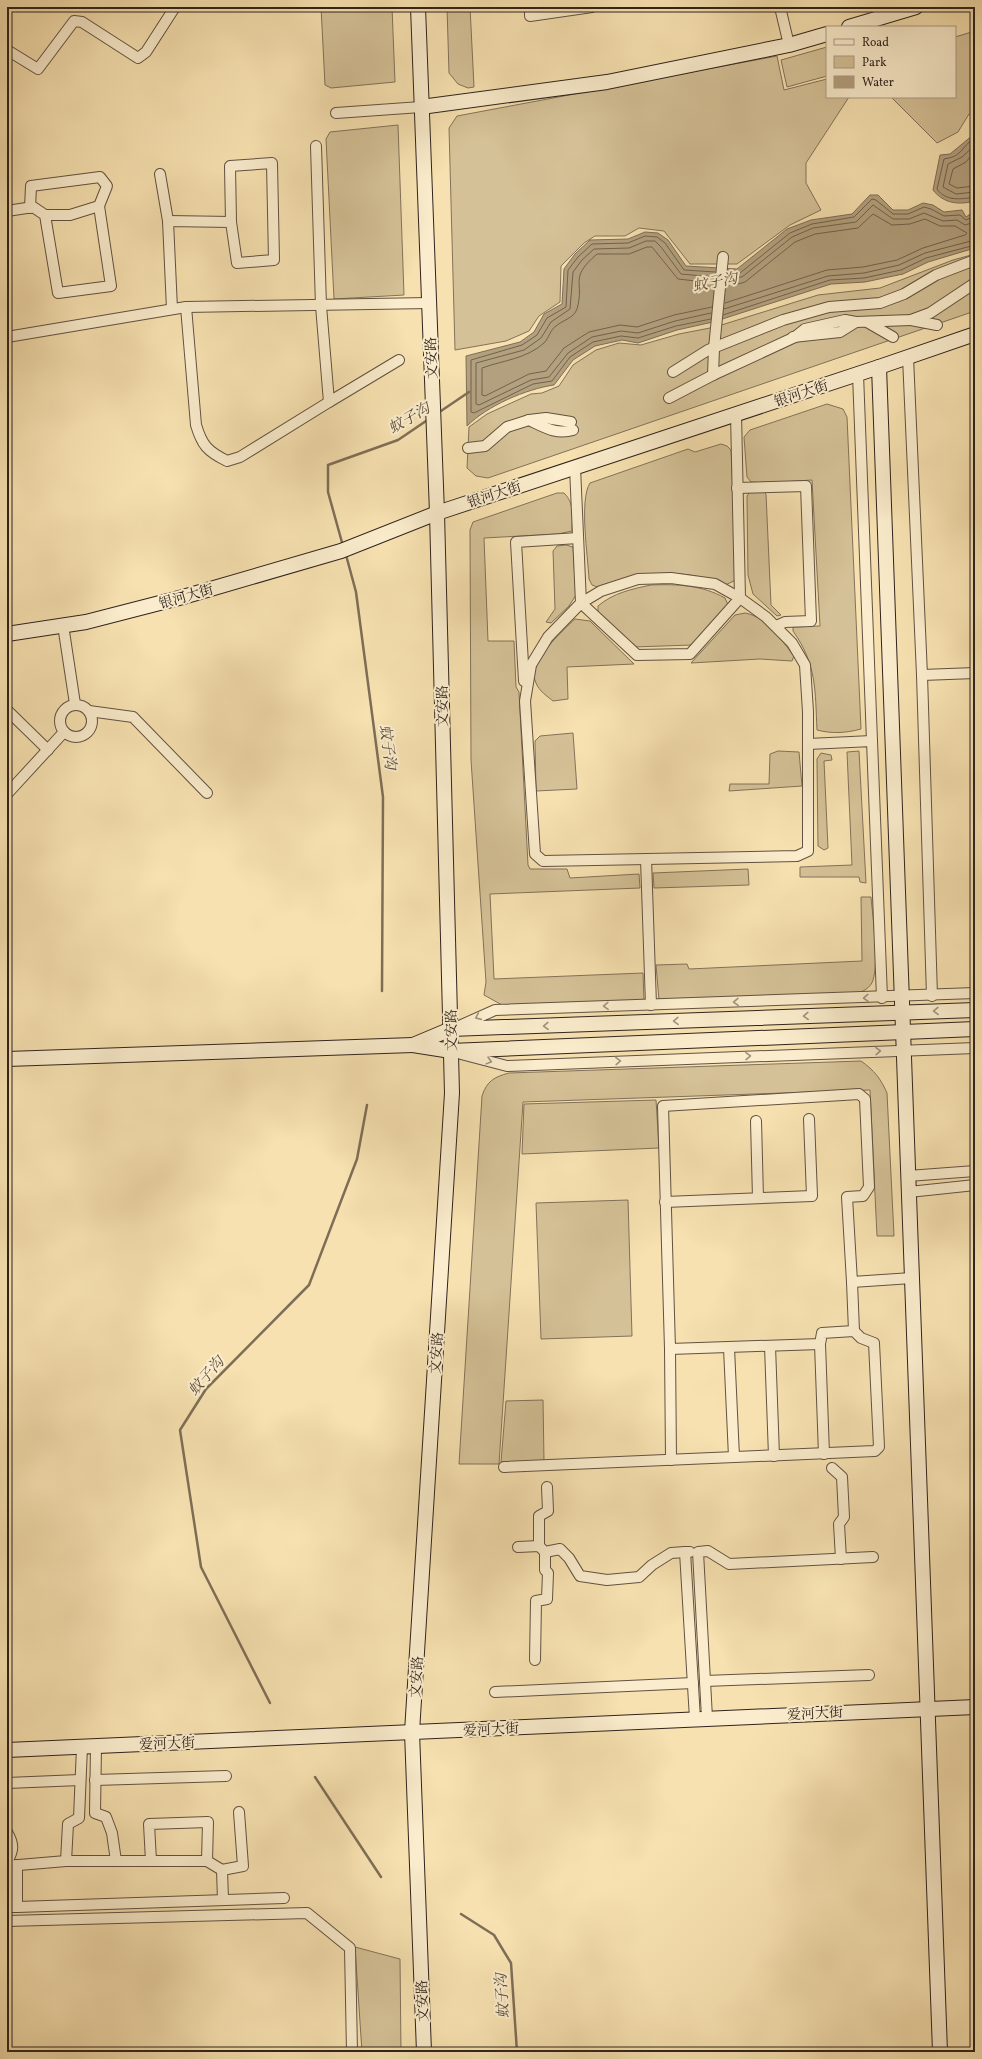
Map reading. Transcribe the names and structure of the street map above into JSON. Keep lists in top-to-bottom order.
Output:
{
  "streets": {
    "main road": ["文安路", "银河大街", "爱河大街"]
  },
  "crossings": [
    ["文安路", "银河大街"],
    ["文安路", "爱河大街"]
  ],
  "water": ["蚊子沟"],
  "legend": ["Road", "Park", "Water"]
}
